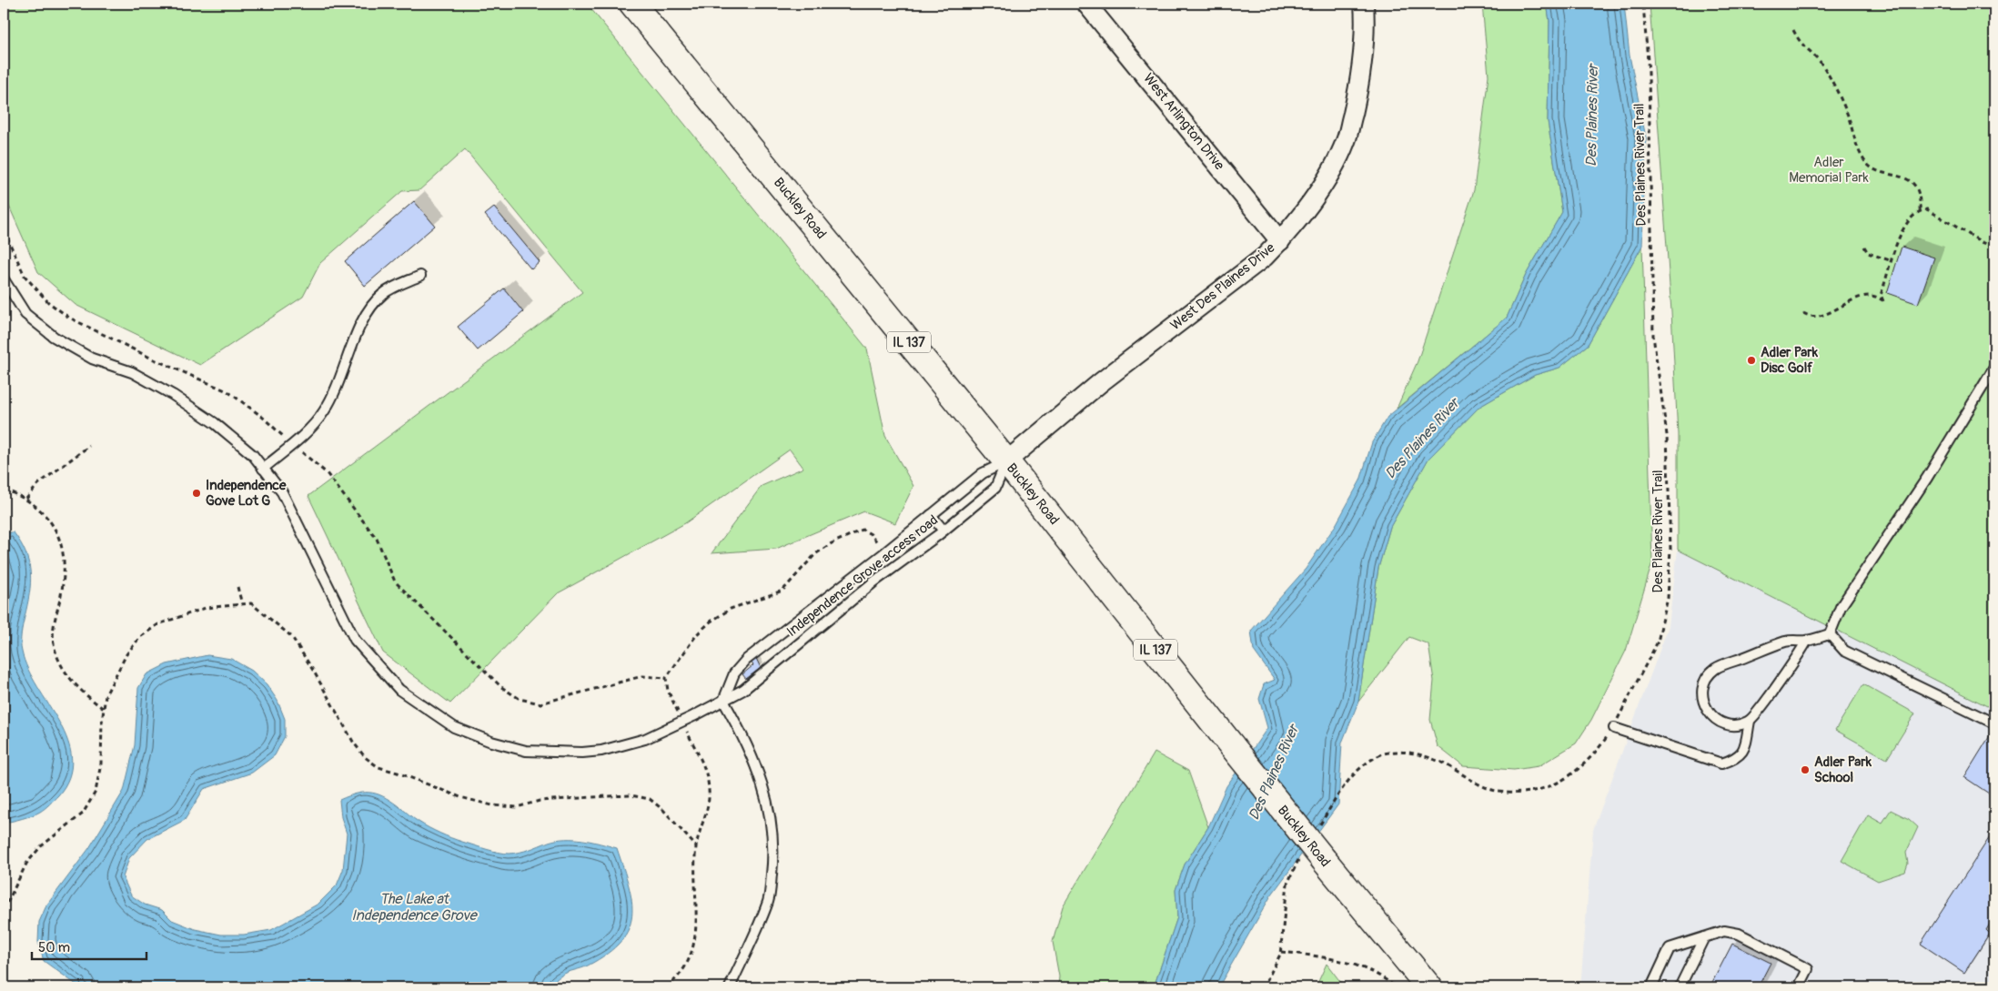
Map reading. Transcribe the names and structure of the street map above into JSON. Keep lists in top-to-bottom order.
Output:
{
  "streets": {
    "main road": ["Buckley Road", "IL 137"],
    "street": ["West Arlington Drive", "West Des Plaines Drive"],
    "lane": ["Independence Grove access road"],
    "path": ["Des Plaines River Trail"]
  },
  "crossings": [
    ["West Arlington Drive", "West Des Plaines Drive"],
    ["Buckley Road", "West Des Plaines Drive"],
    ["Buckley Road", "Independence Grove access road"],
    ["West Des Plaines Drive", "Independence Grove access road"]
  ],
  "water": ["Des Plaines River", "The Lake at Independence Grove"],
  "parks": ["Adler Memorial Park"],
  "places": ["Adler Park Disc Golf", "Independence Gove Lot G", "Adler Park School"],
  "scale_bar": "50 m"
}
